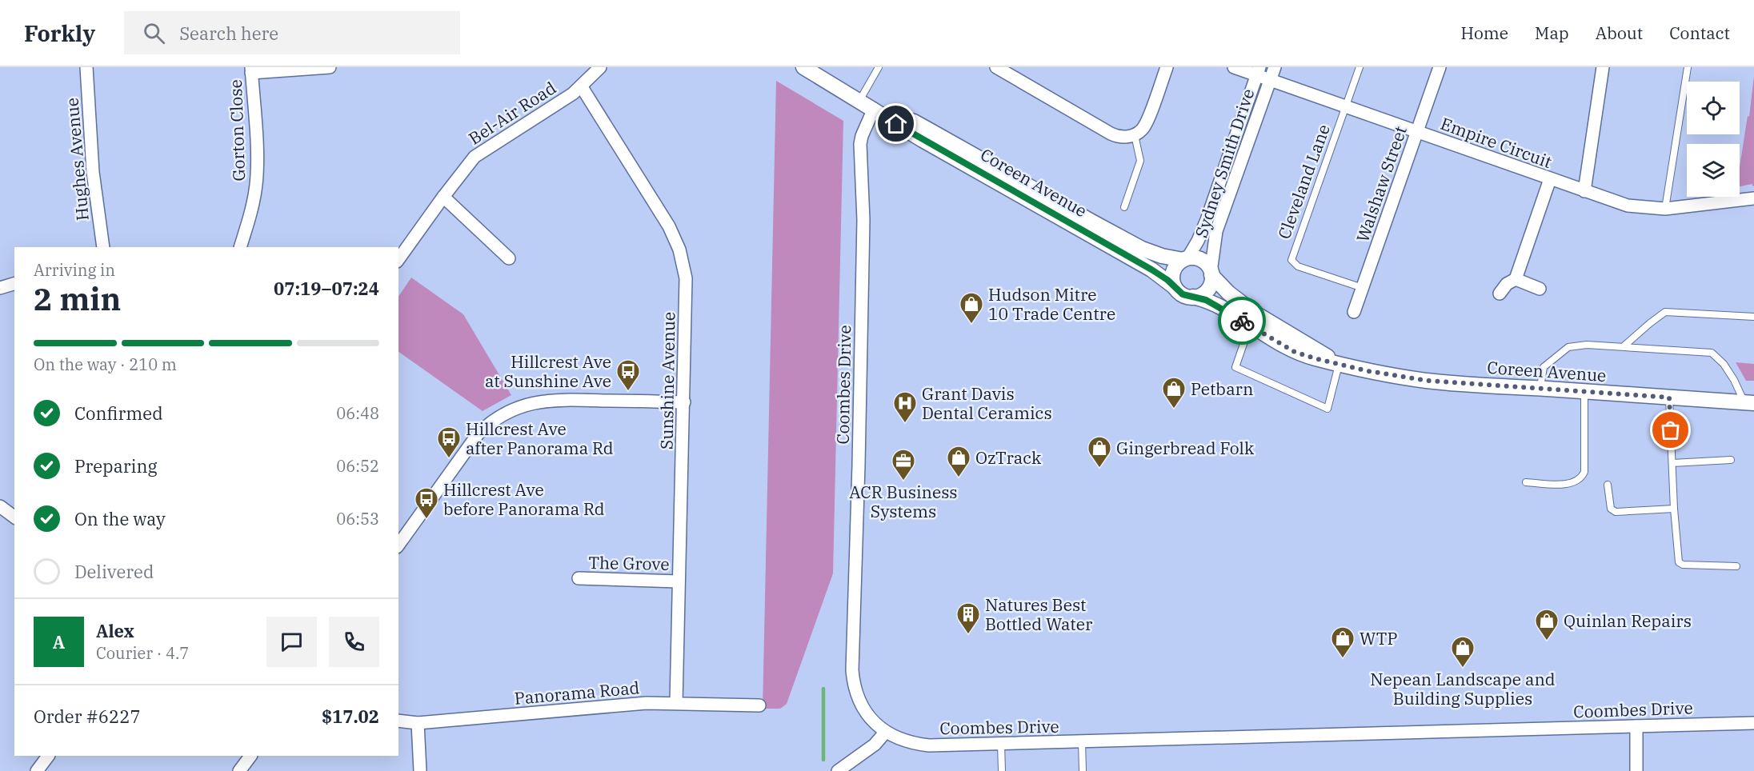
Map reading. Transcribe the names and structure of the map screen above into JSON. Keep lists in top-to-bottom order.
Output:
{
  "streets": {
    "street": [
      "Bel-Air Road",
      "Gorton Close",
      "Empire Circuit",
      "Hughes Avenue",
      "Sydney Smith Drive",
      "Coreen Avenue",
      "Walshaw Street",
      "Sunshine Avenue",
      "Coombes Drive",
      "The Grove",
      "Panorama Road"
    ],
    "lane": ["Cleveland Lane"]
  },
  "crossings": [
    ["Bel-Air Road", "Sunshine Avenue"],
    ["Empire Circuit", "Sydney Smith Drive"],
    ["Empire Circuit", "Cleveland Lane"],
    ["Empire Circuit", "Walshaw Street"],
    ["Sydney Smith Drive", "Coreen Avenue"],
    ["Cleveland Lane", "Walshaw Street"],
    ["Coreen Avenue", "Coombes Drive"],
    ["Sunshine Avenue", "The Grove"],
    ["Sunshine Avenue", "Panorama Road"]
  ],
  "places": {
    "shop": [
      "Hudson Mitre 10 Trade Centre",
      "Petbarn",
      "Gingerbread Folk",
      "OzTrack",
      "Quinlan Repairs",
      "WTP",
      "Nepean Landscape and Building Supplies"
    ],
    "bus stop": ["Hillcrest Ave at Sunshine Ave", "Hillcrest Ave after Panorama Rd", "Hillcrest Ave before Panorama Rd"],
    "hospital": ["Grant Davis Dental Ceramics"],
    "office": ["ACR Business Systems"],
    "building": ["Natures Best Bottled Water"]
  },
  "page": {
    "header": "Forkly",
    "search": "Search here",
    "nav": [
      "Home",
      "Map",
      "About",
      "Contact"
    ],
    "heading": ["2 min", "Arriving in", "07:19–07:24"],
    "panel": [
      "Alex",
      "Courier · 4.7",
      "Order #6227",
      "$17.02"
    ],
    "bar": "On the way · 210 m",
    "list": [
      ["Confirmed", "06:48"],
      ["Preparing", "06:52"],
      ["On the way", "06:53"],
      "Delivered"
    ],
    "round": "A"
  }
}
